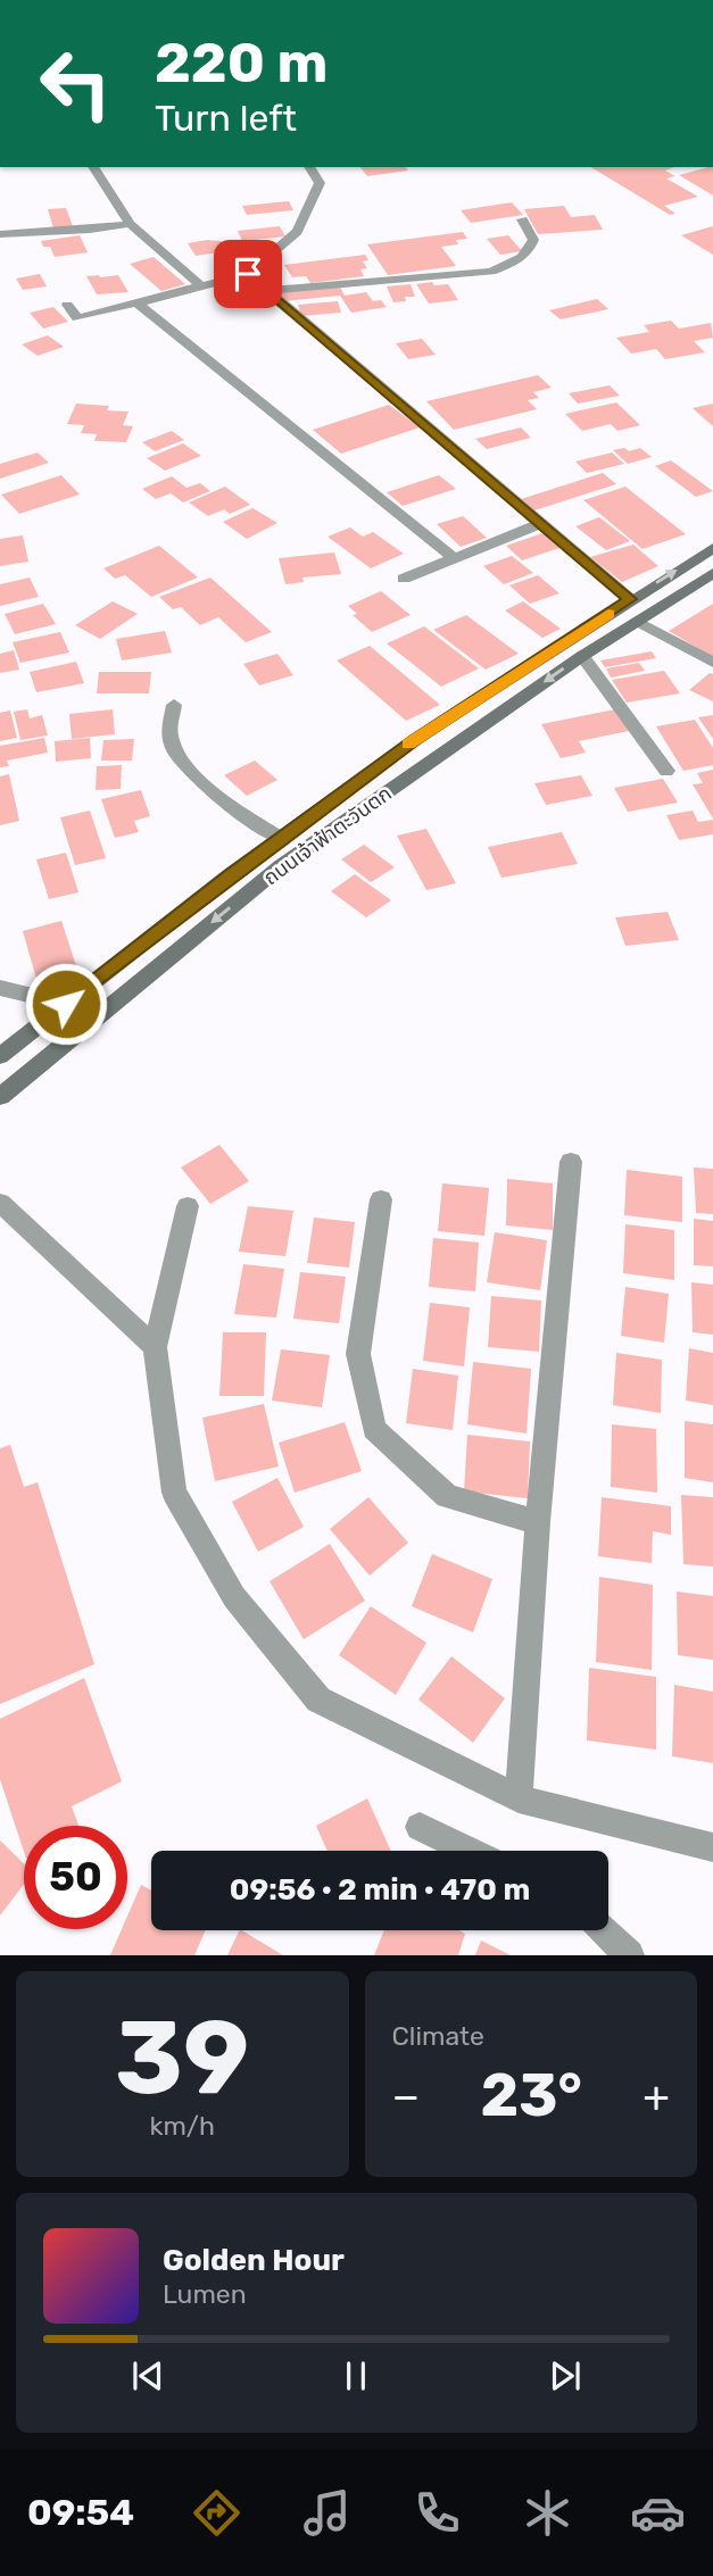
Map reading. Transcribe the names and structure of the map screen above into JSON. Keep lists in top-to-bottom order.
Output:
{
  "streets": {
    "main road": ["ถนนเจ้าฟ้าตะวันตก"]
  },
  "page": {
    "turn": ["220 m", "Turn left"],
    "limit": "50",
    "trip": "09:56 · 2 min · 470 m",
    "tile": [
      ["39", "km/h"],
      "Climate"
    ],
    "heat": ["−", "23°", "+"],
    "song": ["Golden Hour", "Lumen"],
    "tabs": "09:54"
  }
}
